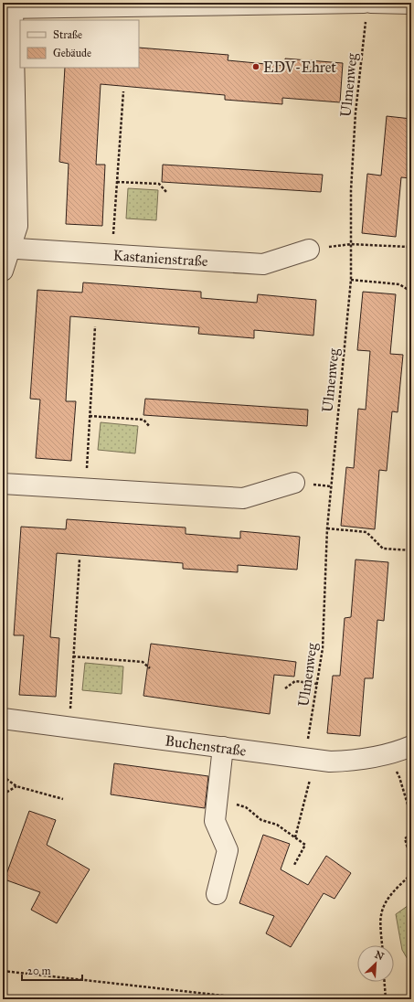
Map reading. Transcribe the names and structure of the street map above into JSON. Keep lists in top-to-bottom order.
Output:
{
  "streets": {
    "street": ["Kastanienstraße", "Buchenstraße"],
    "path": ["Ulmenweg"]
  },
  "crossings": [
    ["Ulmenweg", "Buchenstraße"]
  ],
  "places": ["EDV-Ehret"],
  "legend": ["Straße", "Gebäude"],
  "scale_bar": "20 m",
  "north": "top right"
}
